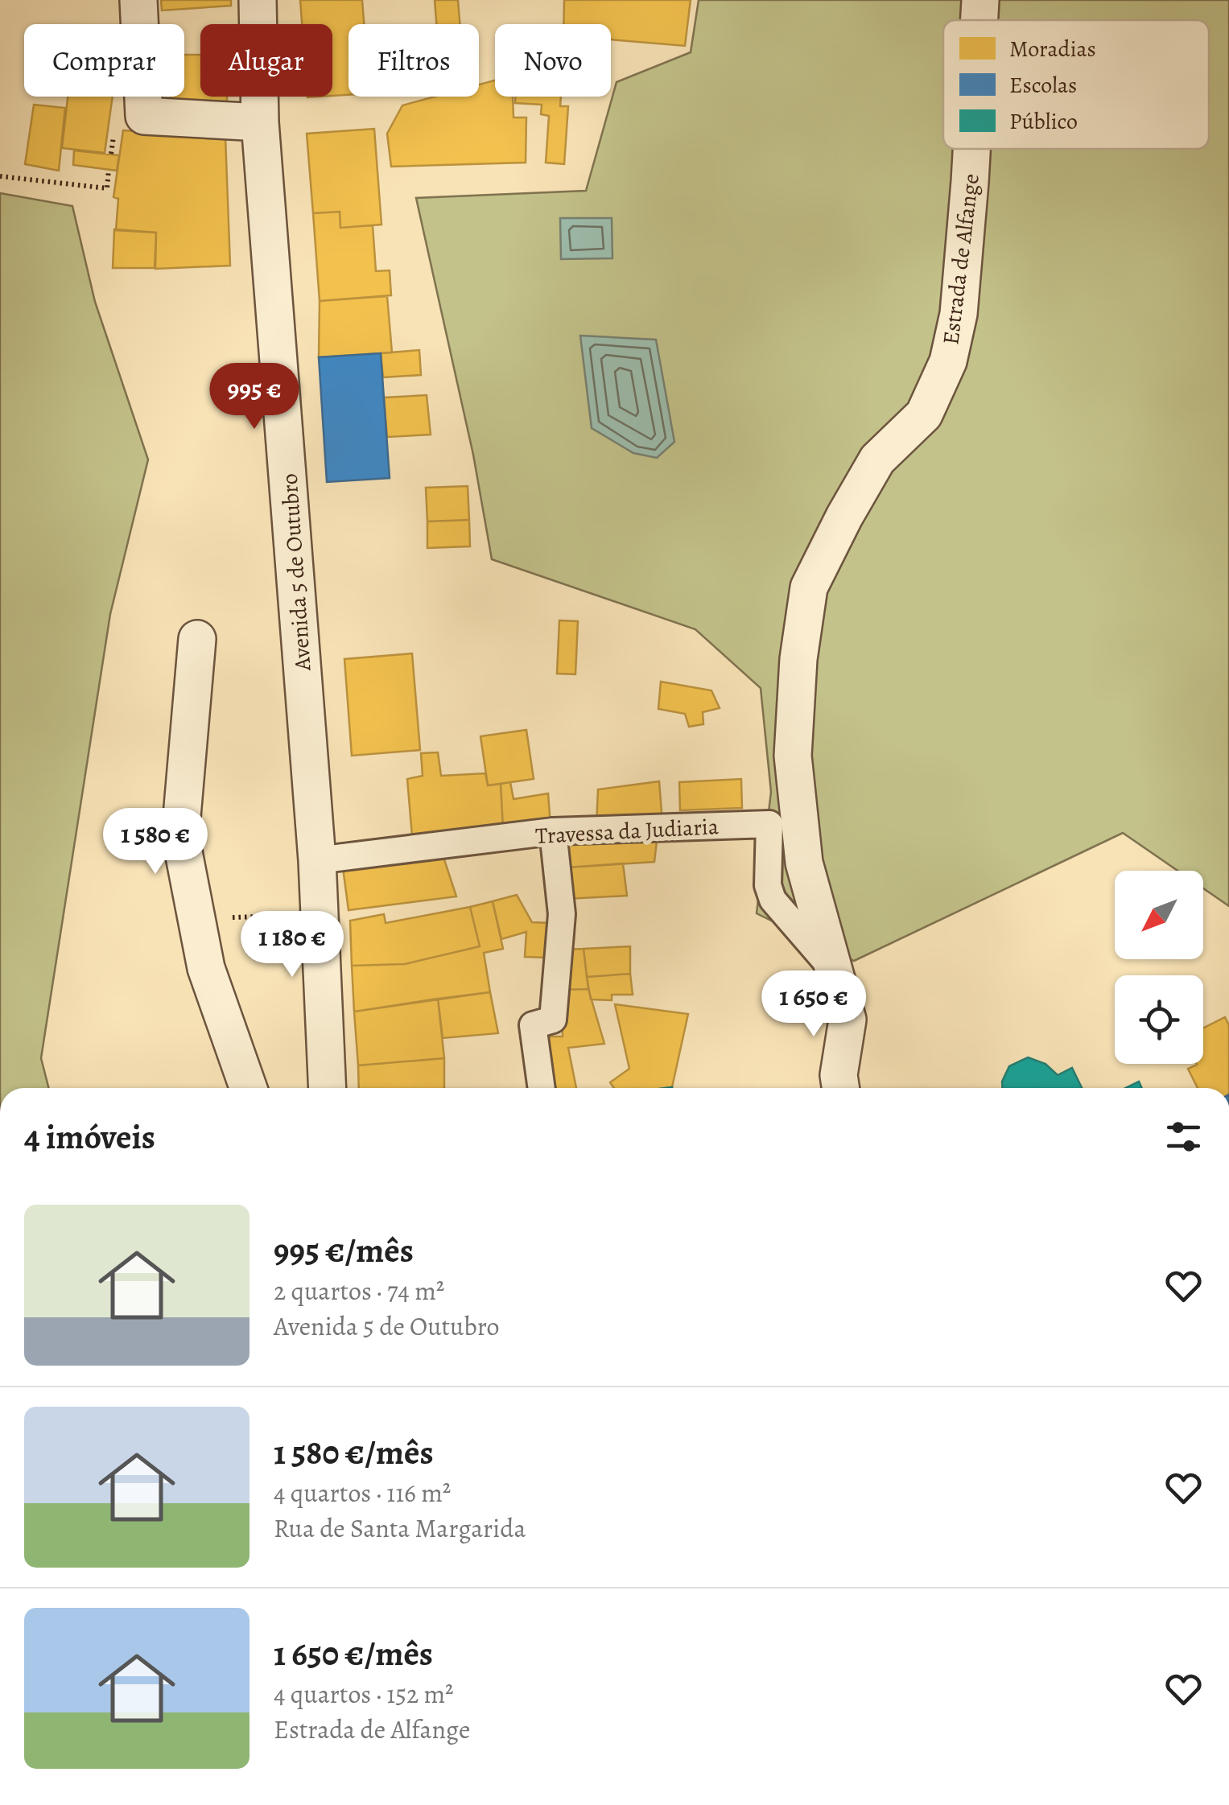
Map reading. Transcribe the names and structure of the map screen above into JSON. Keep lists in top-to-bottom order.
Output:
{
  "streets": {
    "street": ["Estrada de Alfange", "Avenida 5 de Outubro", "Travessa da Judiaria"]
  },
  "crossings": [
    ["Estrada de Alfange", "Travessa da Judiaria"],
    ["Avenida 5 de Outubro", "Travessa da Judiaria"]
  ],
  "legend": ["Moradias", "Escolas", "Público"],
  "north": "bottom left",
  "page": {
    "chip": [
      "Comprar",
      "Alugar",
      "Filtros",
      "Novo"
    ],
    "price": [
      "995 €",
      "1 580 €",
      "1 180 €",
      "1 650 €"
    ],
    "heading": "4 imóveis",
    "list": [
      {
        "name": "995 €/mês",
        "note": "2 quartos · 74 m² · Avenida 5 de Outubro"
      },
      {
        "name": "1 580 €/mês",
        "note": "4 quartos · 116 m² · Rua de Santa Margarida"
      },
      {
        "name": "1 650 €/mês",
        "note": "4 quartos · 152 m² · Estrada de Alfange"
      }
    ]
  }
}
